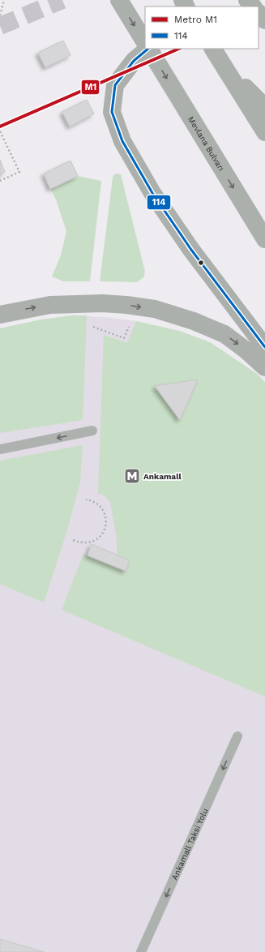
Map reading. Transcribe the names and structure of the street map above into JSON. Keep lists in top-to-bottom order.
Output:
{
  "streets": {
    "highway": ["Mevlana Bulvarı"],
    "lane": ["Ankamall Taksi Yolu"]
  },
  "one_way": ["Ankamall Taksi Yolu"],
  "places": {
    "metro station": ["Ankamall"]
  },
  "lines": ["metro line M1", "transit line 114"],
  "legend": ["Metro M1", "114"]
}
